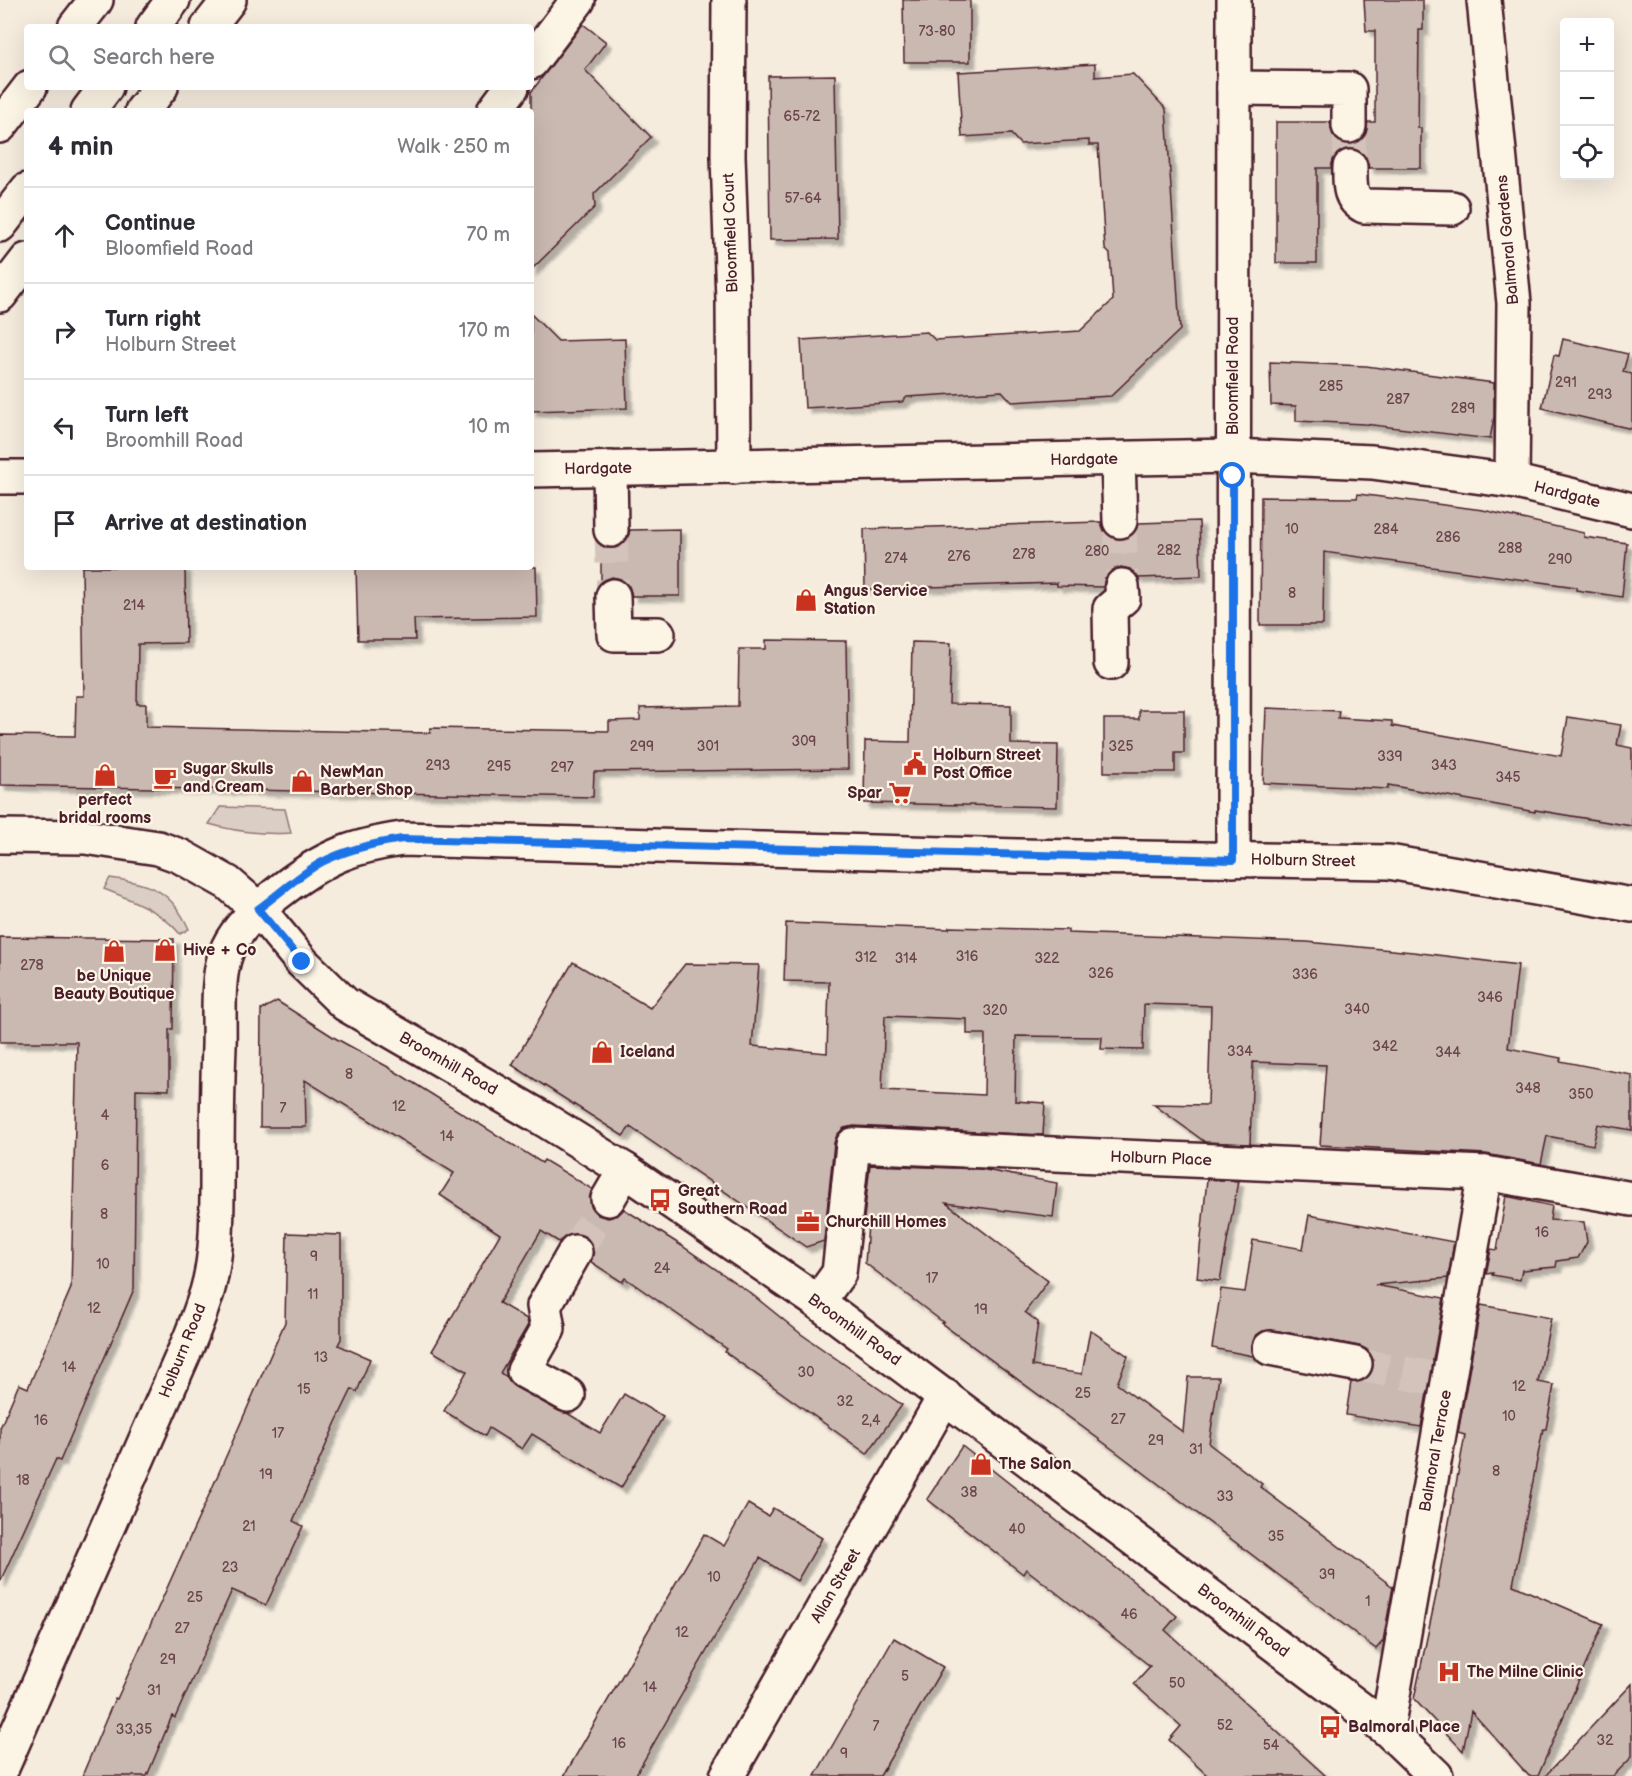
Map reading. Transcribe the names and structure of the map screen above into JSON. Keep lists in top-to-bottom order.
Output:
{
  "streets": {
    "street": [
      "Bloomfield Court",
      "Balmoral Gardens",
      "Bloomfield Road",
      "Hardgate",
      "Holburn Street",
      "Broomhill Road",
      "Holburn Place",
      "Holburn Road",
      "Balmoral Terrace",
      "Allan Street"
    ]
  },
  "crossings": [
    ["Bloomfield Court", "Hardgate"],
    ["Balmoral Gardens", "Hardgate"],
    ["Bloomfield Road", "Hardgate"],
    ["Bloomfield Road", "Holburn Street"],
    ["Holburn Street", "Broomhill Road"],
    ["Holburn Street", "Holburn Road"],
    ["Broomhill Road", "Holburn Place"],
    ["Broomhill Road", "Holburn Road"],
    ["Broomhill Road", "Balmoral Terrace"],
    ["Broomhill Road", "Allan Street"],
    ["Holburn Place", "Balmoral Terrace"]
  ],
  "places": {
    "shop": [
      "Angus Service Station",
      "perfect bridal rooms",
      "NewMan Barber Shop",
      "Hive + Co",
      "be Unique Beauty Boutique",
      "Iceland",
      "The Salon"
    ],
    "public building": ["Holburn Street Post Office"],
    "cafe": ["Sugar Skulls and Cream"],
    "supermarket": ["Spar"],
    "bus stop": ["Great Southern Road", "Balmoral Place"],
    "office": ["Churchill Homes"],
    "hospital": ["The Milne Clinic"]
  },
  "house_numbers": [
    "73-80",
    "65-72",
    "57-64",
    "291",
    "285",
    "293",
    "287",
    "289",
    "10",
    "284",
    "286",
    "288",
    "282",
    "280",
    "278",
    "276",
    "274",
    "290",
    "8",
    "214",
    "309",
    "299",
    "301",
    "325",
    "339",
    "293",
    "343",
    "295",
    "297",
    "345",
    "316",
    "312",
    "314",
    "322",
    "278",
    "326",
    "336",
    "346",
    "340",
    "320",
    "342",
    "334",
    "344",
    "8",
    "348",
    "350",
    "12",
    "7",
    "4",
    "14",
    "6",
    "8",
    "16",
    "9",
    "10",
    "24",
    "17",
    "11",
    "12",
    "19",
    "13",
    "14",
    "30",
    "12",
    "15",
    "25",
    "32",
    "10",
    "27",
    "16",
    "2,4",
    "17",
    "29",
    "31",
    "8",
    "19",
    "18",
    "38",
    "33",
    "21",
    "40",
    "35",
    "23",
    "39",
    "10",
    "25",
    "1",
    "46",
    "27",
    "12",
    "29",
    "5",
    "50",
    "14",
    "31",
    "52",
    "7",
    "33,35",
    "32",
    "16",
    "54",
    "9"
  ],
  "page": {
    "map_buttons": ["+", "−"],
    "search": "Search here",
    "heading": ["4 min", "Walk · 250 m"],
    "list": [
      ["Continue", "Bloomfield Road", "70 m"],
      ["Turn right", "Holburn Street", "170 m"],
      ["Turn left", "Broomhill Road", "10 m"],
      "Arrive at destination"
    ]
  }
}
